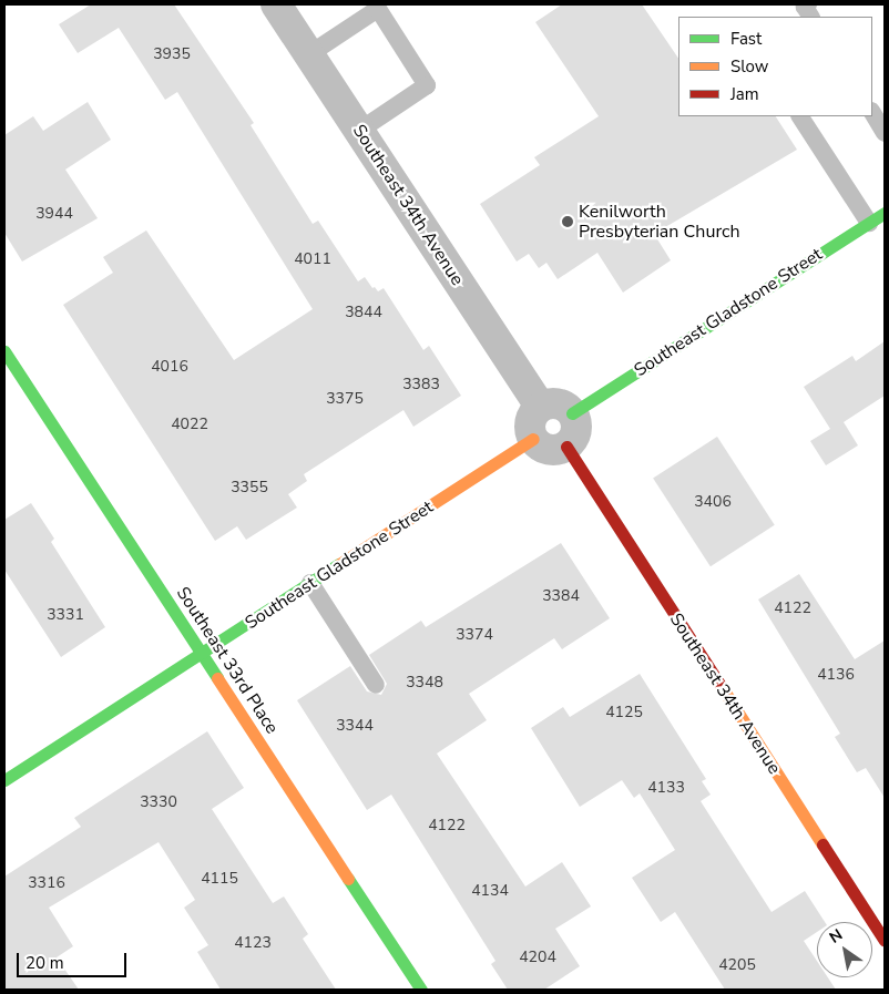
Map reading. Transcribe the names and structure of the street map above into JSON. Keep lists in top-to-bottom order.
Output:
{
  "streets": {
    "street": ["Southeast 34th Avenue", "Southeast Gladstone Street", "Southeast 33rd Place"]
  },
  "crossings": [
    ["Southeast 34th Avenue", "Southeast Gladstone Street"],
    ["Southeast Gladstone Street", "Southeast 33rd Place"]
  ],
  "places": ["Kenilworth Presbyterian Church"],
  "house_numbers": [
    "3935",
    "3944",
    "4011",
    "3844",
    "4016",
    "3383",
    "3375",
    "4022",
    "3355",
    "3406",
    "3384",
    "4122",
    "3331",
    "3374",
    "4136",
    "3348",
    "4125",
    "3344",
    "4133",
    "3330",
    "4122",
    "4115",
    "3316",
    "4134",
    "4123",
    "4204",
    "4205"
  ],
  "legend": ["Fast", "Slow", "Jam"],
  "scale_bar": "20 m",
  "north": "top left"
}
